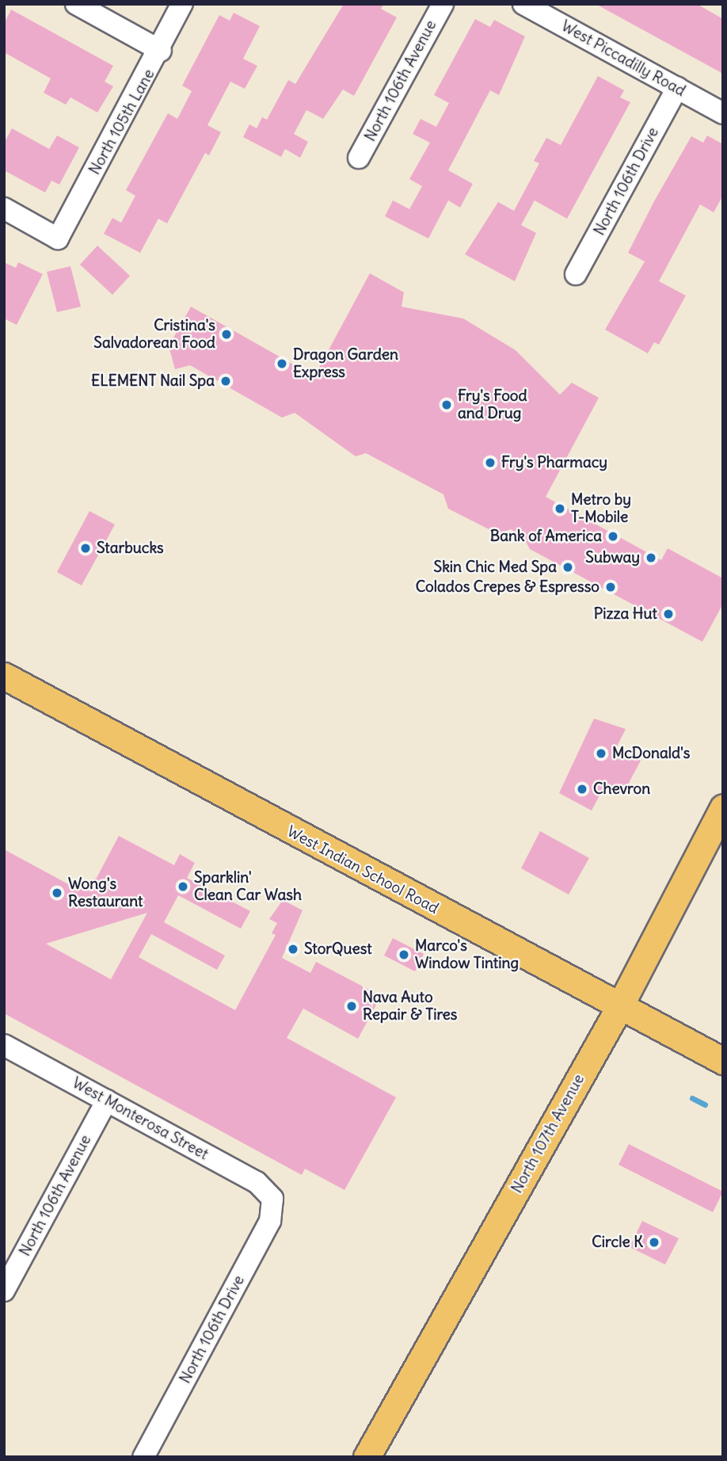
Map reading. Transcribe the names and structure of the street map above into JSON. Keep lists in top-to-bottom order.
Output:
{
  "streets": {
    "main road": ["West Indian School Road", "North 107th Avenue"],
    "street": [
      "West Piccadilly Road",
      "North 106th Avenue",
      "North 105th Lane",
      "North 106th Drive",
      "West Monterosa Street"
    ]
  },
  "crossings": [
    ["West Piccadilly Road", "North 106th Drive"],
    ["North 106th Avenue", "West Monterosa Street"],
    ["North 106th Drive", "West Monterosa Street"],
    ["West Indian School Road", "North 107th Avenue"]
  ],
  "places": [
    "Cristina's Salvadorean Food",
    "Dragon Garden Express",
    "ELEMENT Nail Spa",
    "Fry's Food and Drug",
    "Fry's Pharmacy",
    "Metro by T-Mobile",
    "Bank of America",
    "Starbucks",
    "Subway",
    "Skin Chic Med Spa",
    "Colados Crepes & Espresso",
    "Pizza Hut",
    "McDonald's",
    "Chevron",
    "Sparklin' Clean Car Wash",
    "Wong's Restaurant",
    "StorQuest",
    "Marco's Window Tinting",
    "Nava Auto Repair & Tires",
    "Circle K"
  ]
}
